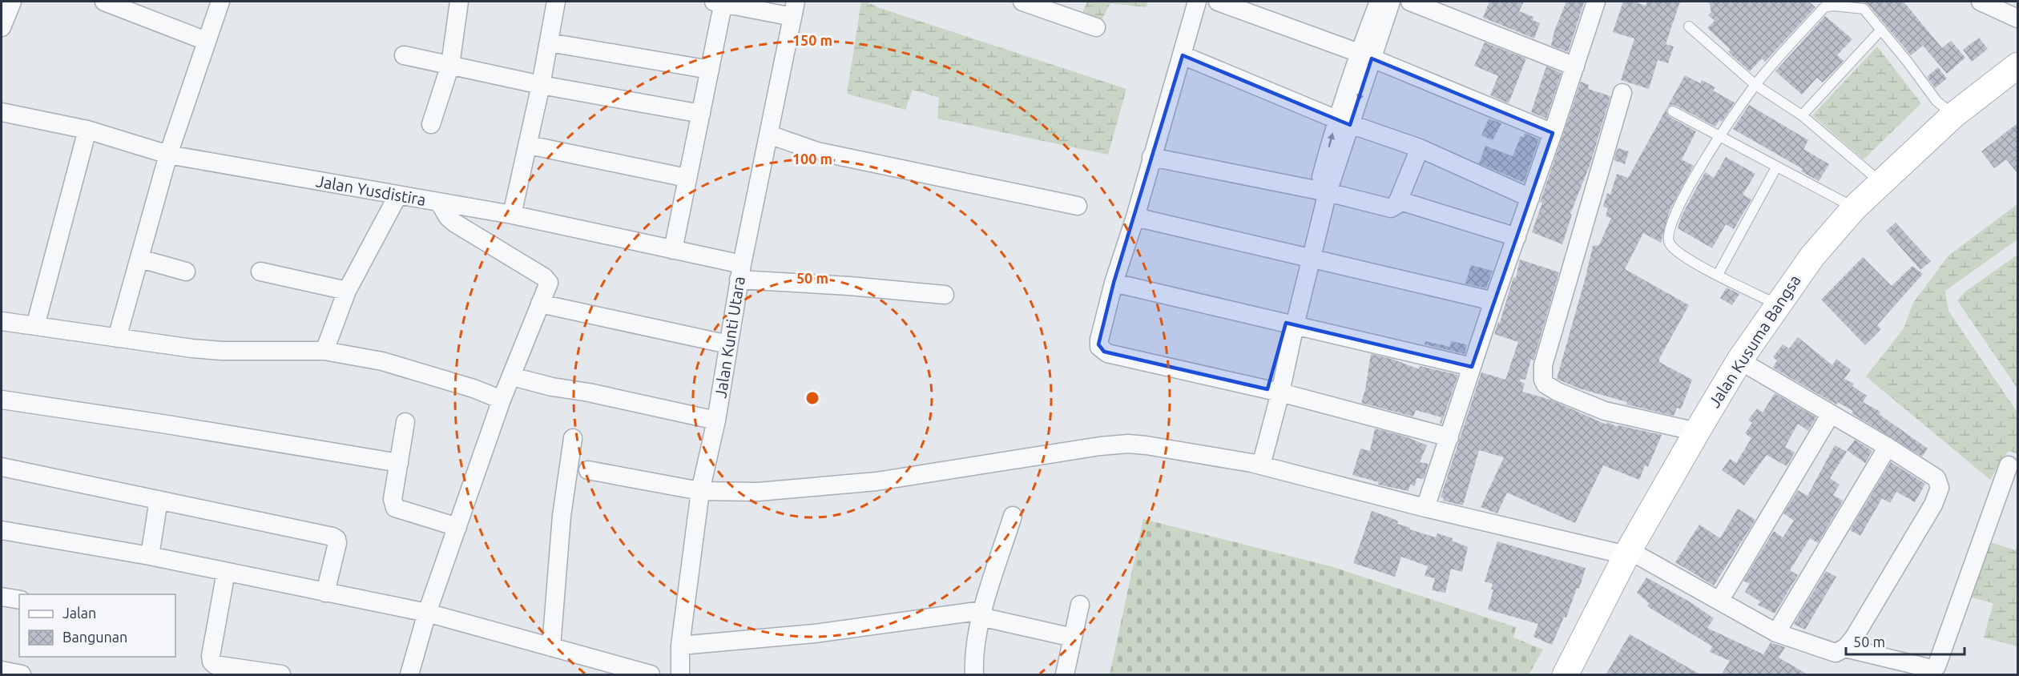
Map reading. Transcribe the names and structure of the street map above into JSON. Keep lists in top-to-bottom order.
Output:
{
  "streets": {
    "street": ["Jalan Yusdistira", "Jalan Kunti Utara", "Jalan Kusuma Bangsa"]
  },
  "crossings": [
    ["Jalan Yusdistira", "Jalan Kunti Utara"]
  ],
  "legend": ["Jalan", "Bangunan"],
  "scale_bar": "50 m",
  "rings": ["150 m", "100 m", "50 m"]
}
